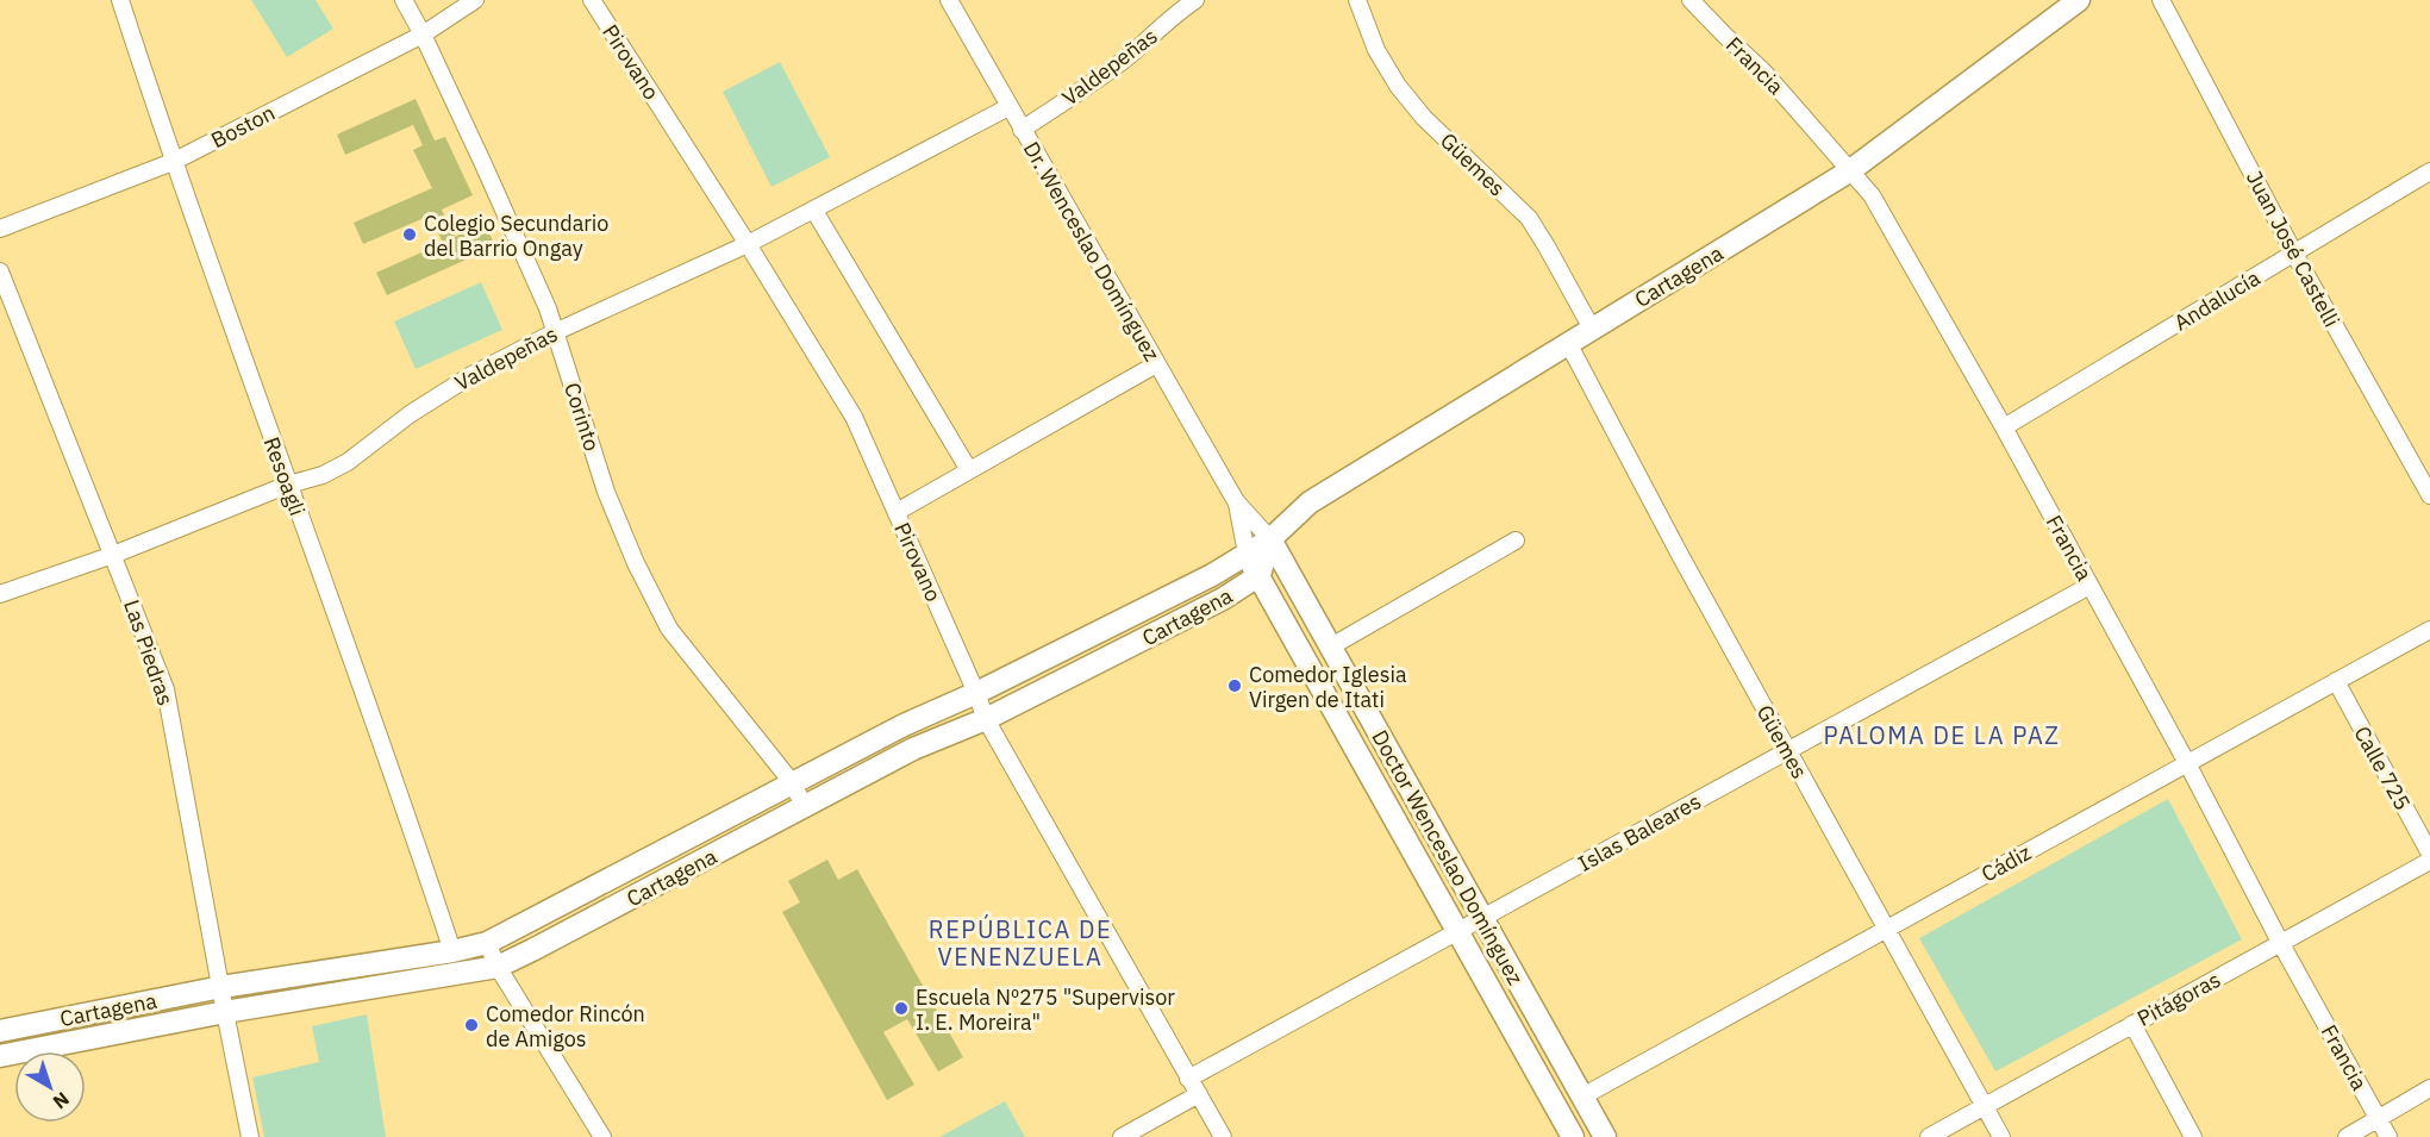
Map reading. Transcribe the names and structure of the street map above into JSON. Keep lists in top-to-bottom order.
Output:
{
  "streets": {
    "main road": ["Cartagena", "Doctor Wenceslao Domínguez"],
    "street": [
      "Pirovano",
      "Francia",
      "Valdepeñas",
      "Boston",
      "Güemes",
      "Juan José Castelli",
      "Dr. Wenceslao Domínguez",
      "Andalucía",
      "Corinto",
      "Resoagli",
      "Las Piedras",
      "Calle 725",
      "Islas Baleares",
      "Cádiz",
      "Pitágoras"
    ]
  },
  "crossings": [
    ["Pirovano", "Valdepeñas"],
    ["Pirovano", "Cartagena"],
    ["Pirovano", "Islas Baleares"],
    ["Francia", "Cartagena"],
    ["Francia", "Andalucía"],
    ["Francia", "Islas Baleares"],
    ["Francia", "Cádiz"],
    ["Francia", "Pitágoras"],
    ["Valdepeñas", "Dr. Wenceslao Domínguez"],
    ["Valdepeñas", "Corinto"],
    ["Valdepeñas", "Resoagli"],
    ["Valdepeñas", "Las Piedras"],
    ["Boston", "Corinto"],
    ["Boston", "Resoagli"],
    ["Güemes", "Cartagena"],
    ["Güemes", "Islas Baleares"],
    ["Güemes", "Cádiz"],
    ["Güemes", "Pitágoras"],
    ["Juan José Castelli", "Andalucía"],
    ["Dr. Wenceslao Domínguez", "Cartagena"],
    ["Dr. Wenceslao Domínguez", "Doctor Wenceslao Domínguez"],
    ["Cartagena", "Corinto"],
    ["Cartagena", "Resoagli"],
    ["Cartagena", "Las Piedras"],
    ["Cartagena", "Doctor Wenceslao Domínguez"],
    ["Calle 725", "Cádiz"],
    ["Islas Baleares", "Doctor Wenceslao Domínguez"],
    ["Doctor Wenceslao Domínguez", "Cádiz"]
  ],
  "districts": ["PALOMA DE LA PAZ", "REPÚBLICA DE VENENZUELA"],
  "places": [
    "Colegio Secundario del Barrio Ongay",
    "Comedor Iglesia Virgen de Itati",
    "Escuela Nº275 \"Supervisor I. E. Moreira\"",
    "Comedor Rincón de Amigos"
  ],
  "north": "bottom right"
}
